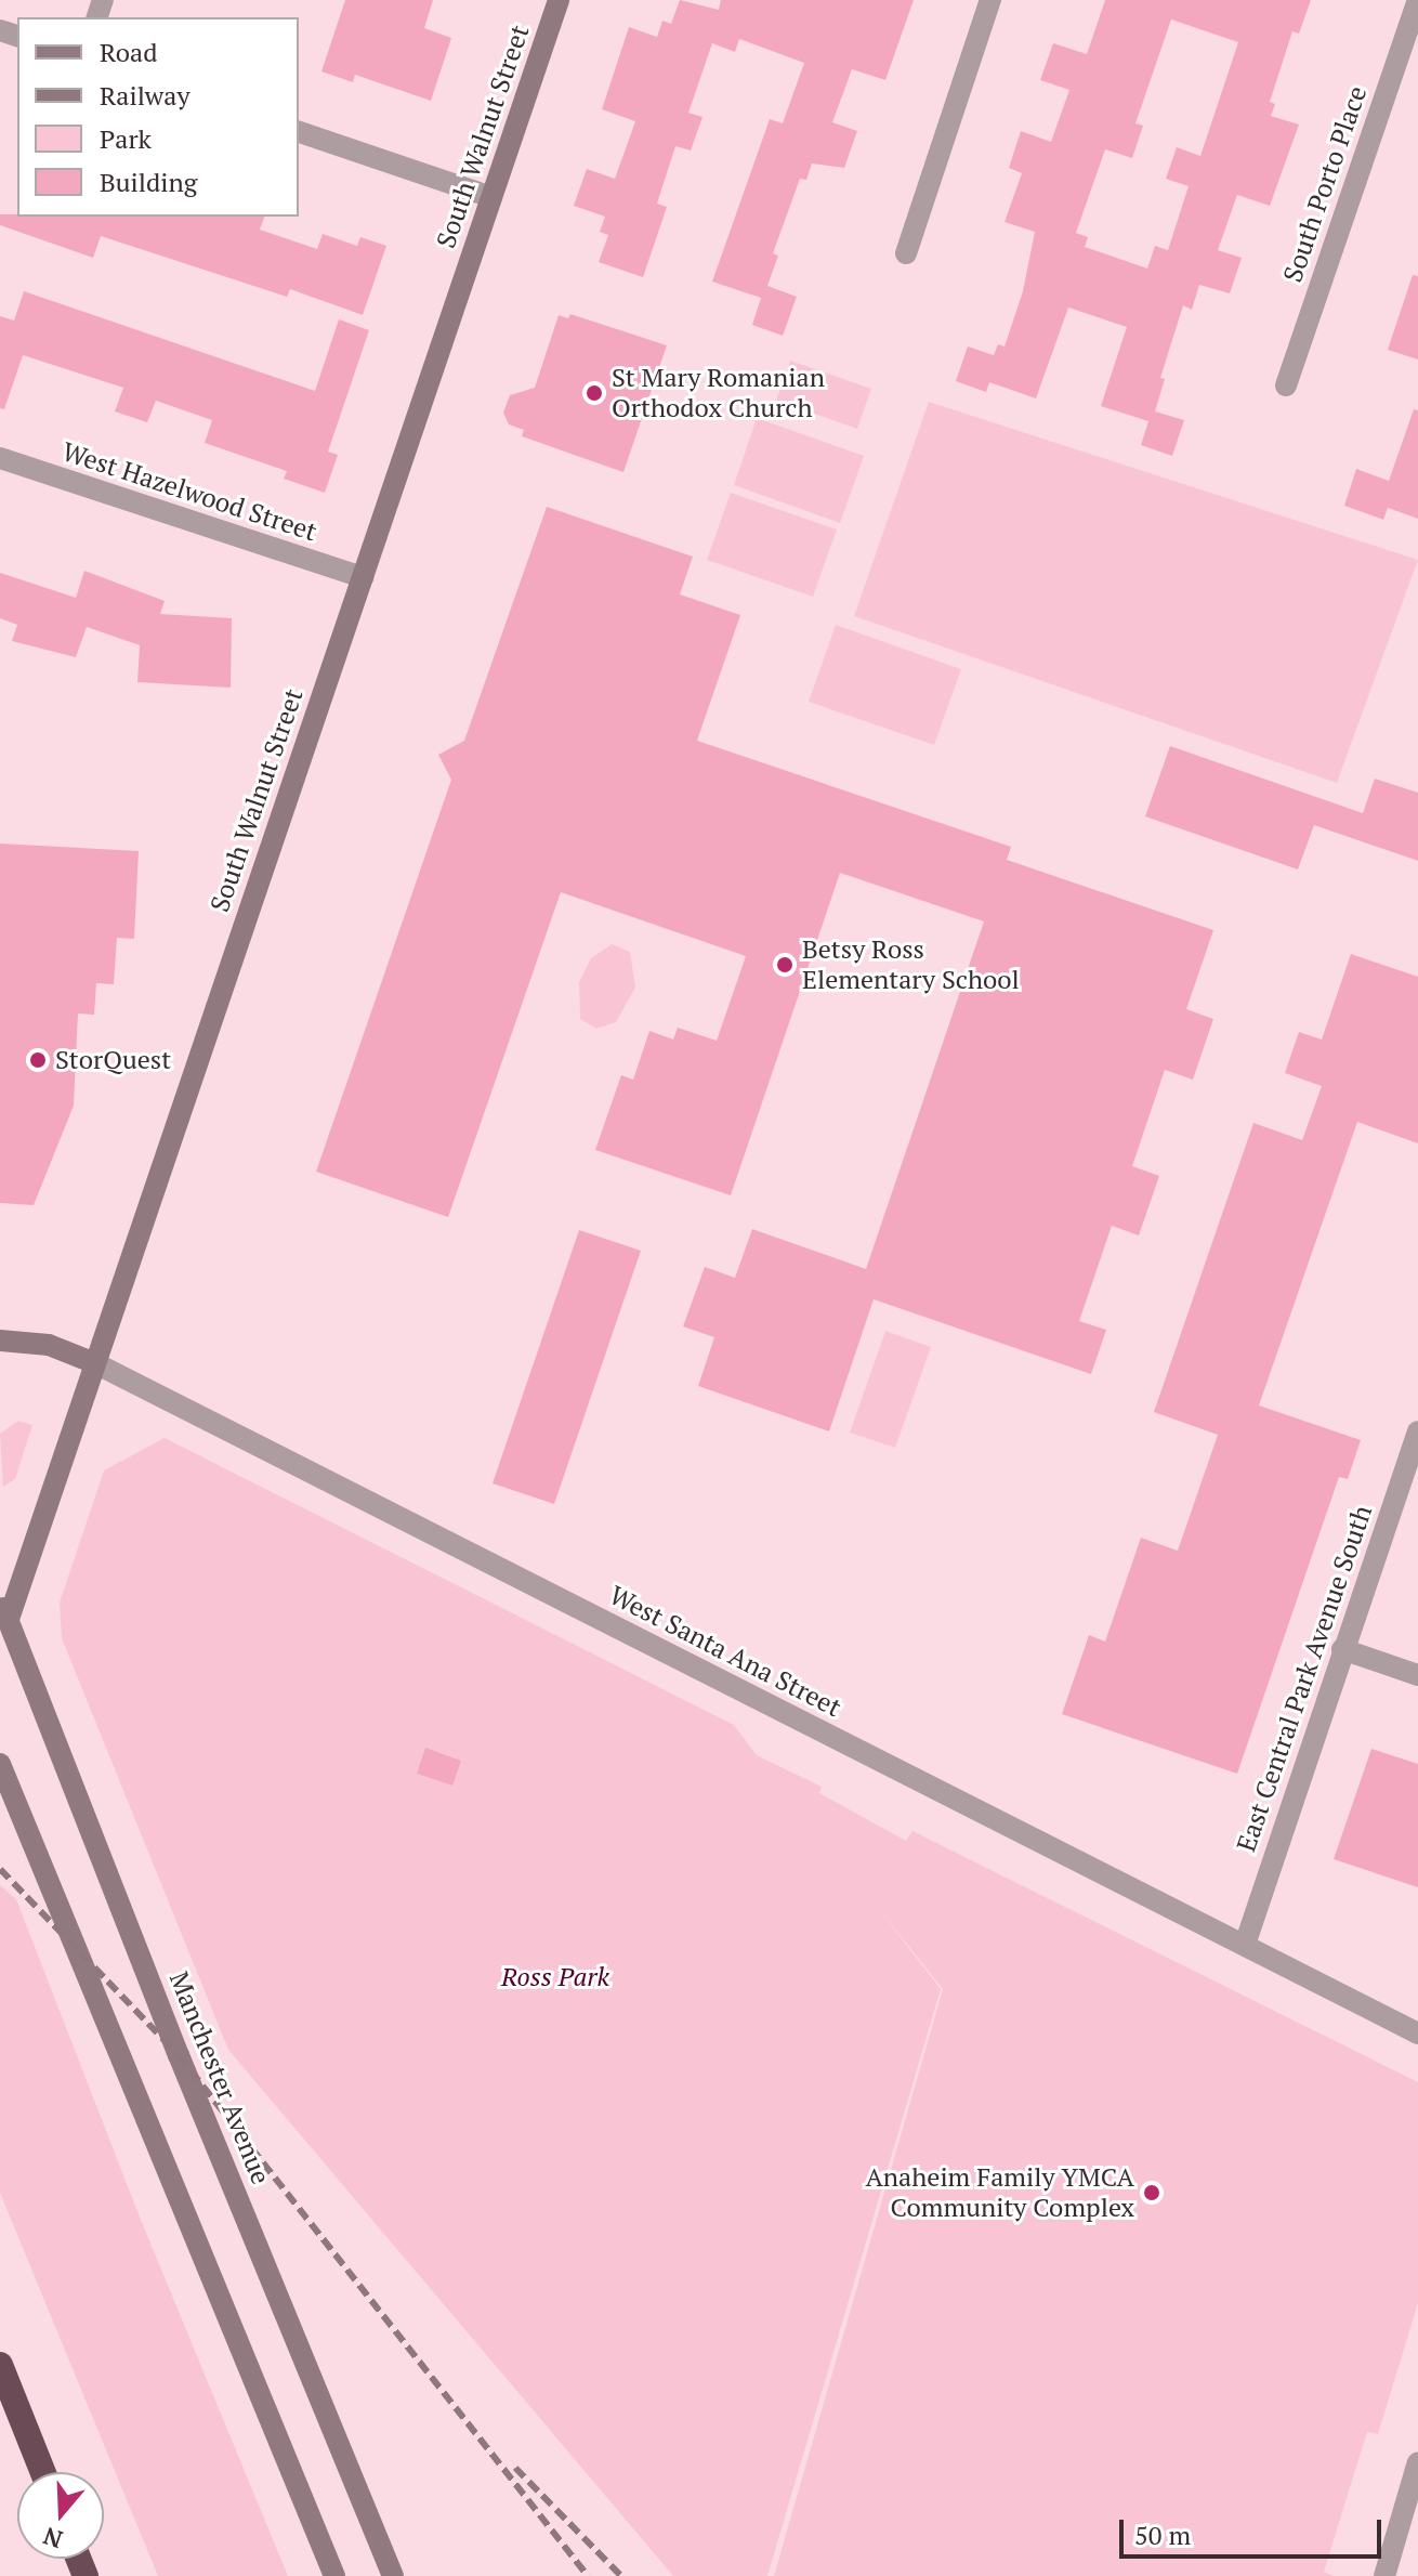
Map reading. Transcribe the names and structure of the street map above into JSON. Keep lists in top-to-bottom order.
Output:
{
  "streets": {
    "street": [
      "South Walnut Street",
      "South Porto Place",
      "West Hazelwood Street",
      "West Santa Ana Street",
      "East Central Park Avenue South",
      "Manchester Avenue"
    ]
  },
  "crossings": [
    ["South Walnut Street", "West Hazelwood Street"],
    ["South Walnut Street", "West Santa Ana Street"],
    ["South Walnut Street", "Manchester Avenue"],
    ["West Santa Ana Street", "East Central Park Avenue South"]
  ],
  "parks": ["Ross Park"],
  "places": [
    "St Mary Romanian Orthodox Church",
    "Betsy Ross Elementary School",
    "StorQuest",
    "Anaheim Family YMCA Community Complex"
  ],
  "legend": [
    "Road",
    "Railway",
    "Park",
    "Building"
  ],
  "scale_bar": "50 m",
  "north": "bottom"
}
